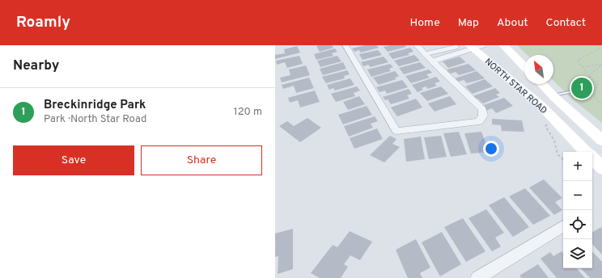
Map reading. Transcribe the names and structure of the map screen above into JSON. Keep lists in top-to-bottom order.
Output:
{
  "streets": {
    "main road": ["NORTH STAR ROAD"]
  },
  "north": "top left",
  "page": {
    "header": "Roamly",
    "nav": [
      "Home",
      "Map",
      "About",
      "Contact"
    ],
    "heading": "Nearby",
    "pins": "1",
    "list": [
      {
        "mark": "1",
        "name": "Breckinridge Park",
        "note": "Park · North Star Road",
        "value": "120 m"
      }
    ],
    "buttons": ["Save", "Share"],
    "map_buttons": ["+", "−"]
  }
}
